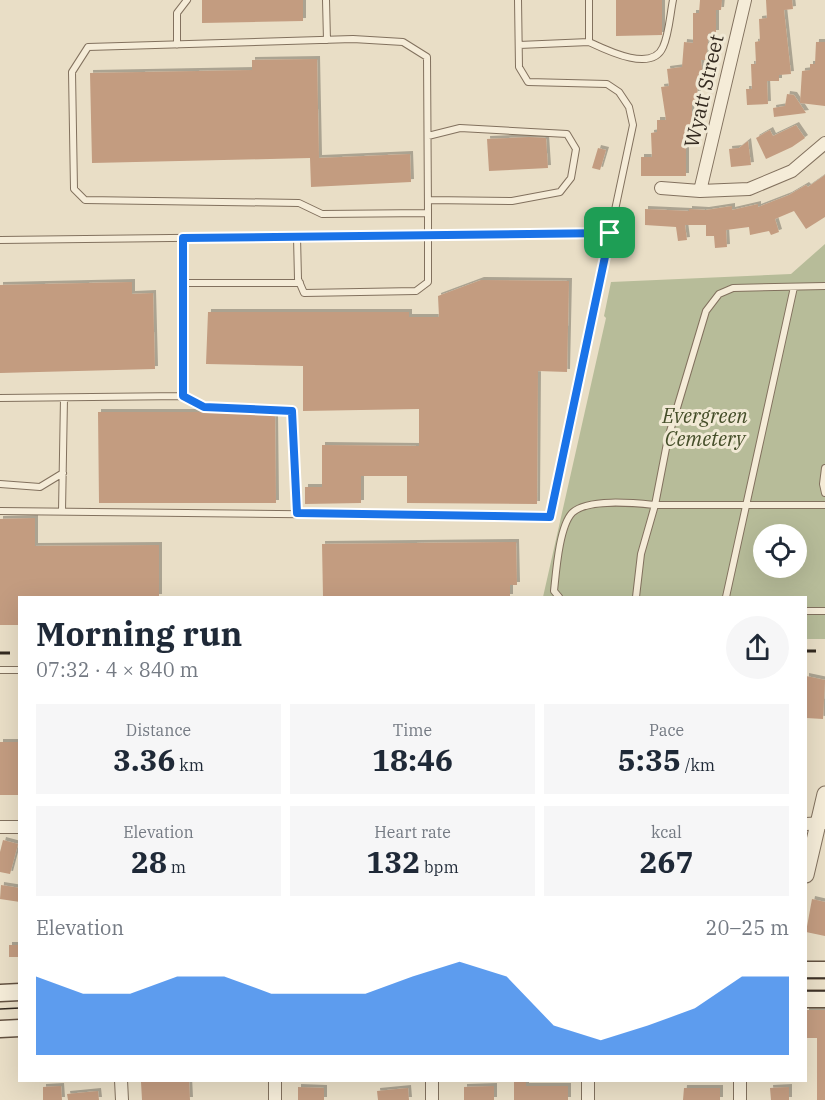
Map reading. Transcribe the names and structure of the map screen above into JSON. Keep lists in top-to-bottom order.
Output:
{
  "streets": {
    "street": ["Wyatt Street"]
  },
  "parks": ["Evergreen Cemetery"],
  "page": {
    "heading": ["Morning run", "07:32 · 4 × 840 m"],
    "stats": [
      ["Distance", "3.36 km"],
      ["Time", "18:46"],
      ["Pace", "5:35 /km"],
      ["Elevation", "28 m"],
      ["Heart rate", "132 bpm"],
      ["kcal", "267"]
    ],
    "chart": ["Elevation", "20–25 m"]
  }
}
